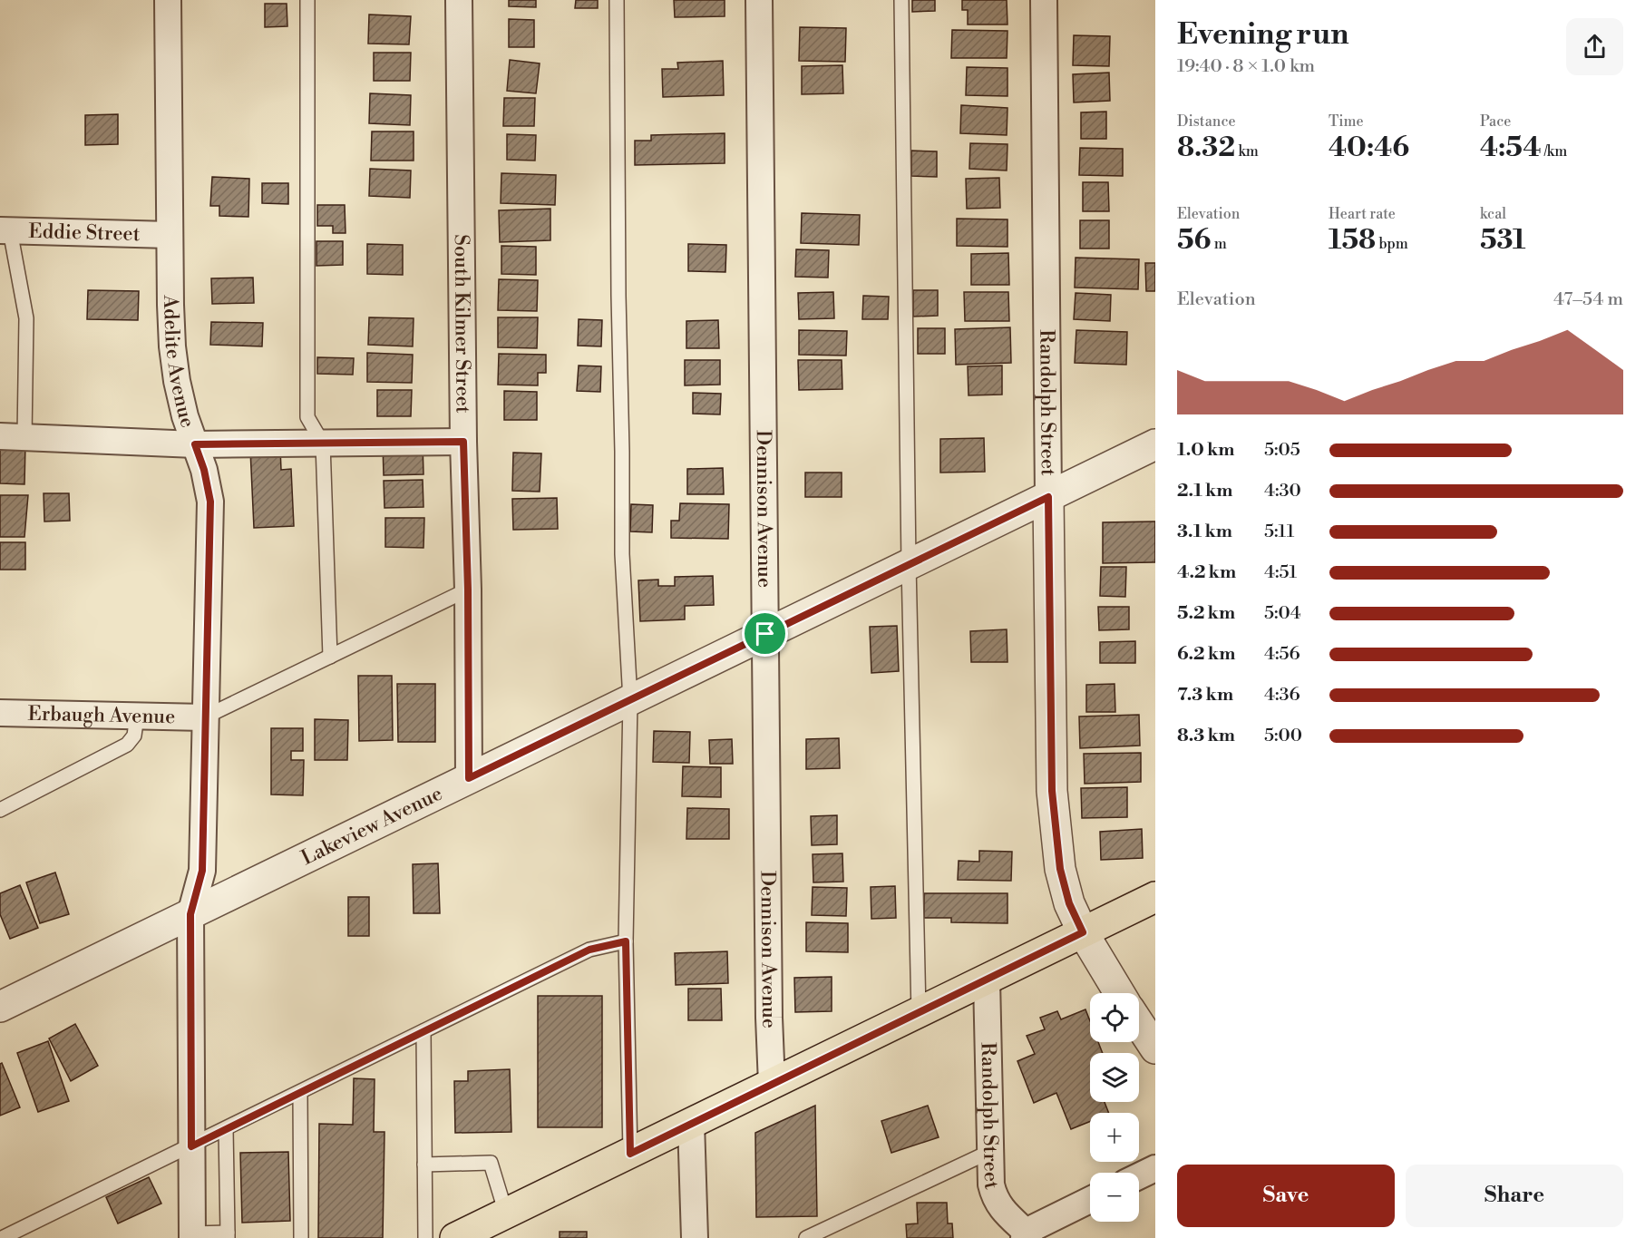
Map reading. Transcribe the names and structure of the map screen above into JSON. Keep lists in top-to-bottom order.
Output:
{
  "streets": {
    "street": [
      "Eddie Street",
      "South Kilmer Street",
      "Adelite Avenue",
      "Randolph Street",
      "Dennison Avenue",
      "Erbaugh Avenue",
      "Lakeview Avenue"
    ]
  },
  "crossings": [
    ["Eddie Street", "Adelite Avenue"],
    ["South Kilmer Street", "Lakeview Avenue"],
    ["Adelite Avenue", "Erbaugh Avenue"],
    ["Adelite Avenue", "Lakeview Avenue"],
    ["Randolph Street", "Lakeview Avenue"],
    ["Dennison Avenue", "Lakeview Avenue"]
  ],
  "page": {
    "heading": ["Evening run", "19:40 · 8 × 1.0 km"],
    "stats": [
      ["Distance", "8.32 km"],
      ["Time", "40:46"],
      ["Pace", "4:54 /km"],
      ["Elevation", "56 m"],
      ["Heart rate", "158 bpm"],
      ["kcal", "531"]
    ],
    "chart": ["Elevation", "47–54 m"],
    "list": [
      {
        "name": "1.0 km",
        "note": "5:05"
      },
      {
        "name": "2.1 km",
        "note": "4:30"
      },
      {
        "name": "3.1 km",
        "note": "5:11"
      },
      {
        "name": "4.2 km",
        "note": "4:51"
      },
      {
        "name": "5.2 km",
        "note": "5:04"
      },
      {
        "name": "6.2 km",
        "note": "4:56"
      },
      {
        "name": "7.3 km",
        "note": "4:36"
      },
      {
        "name": "8.3 km",
        "note": "5:00"
      }
    ],
    "map_buttons": ["+", "−"],
    "buttons": ["Save", "Share"]
  }
}
